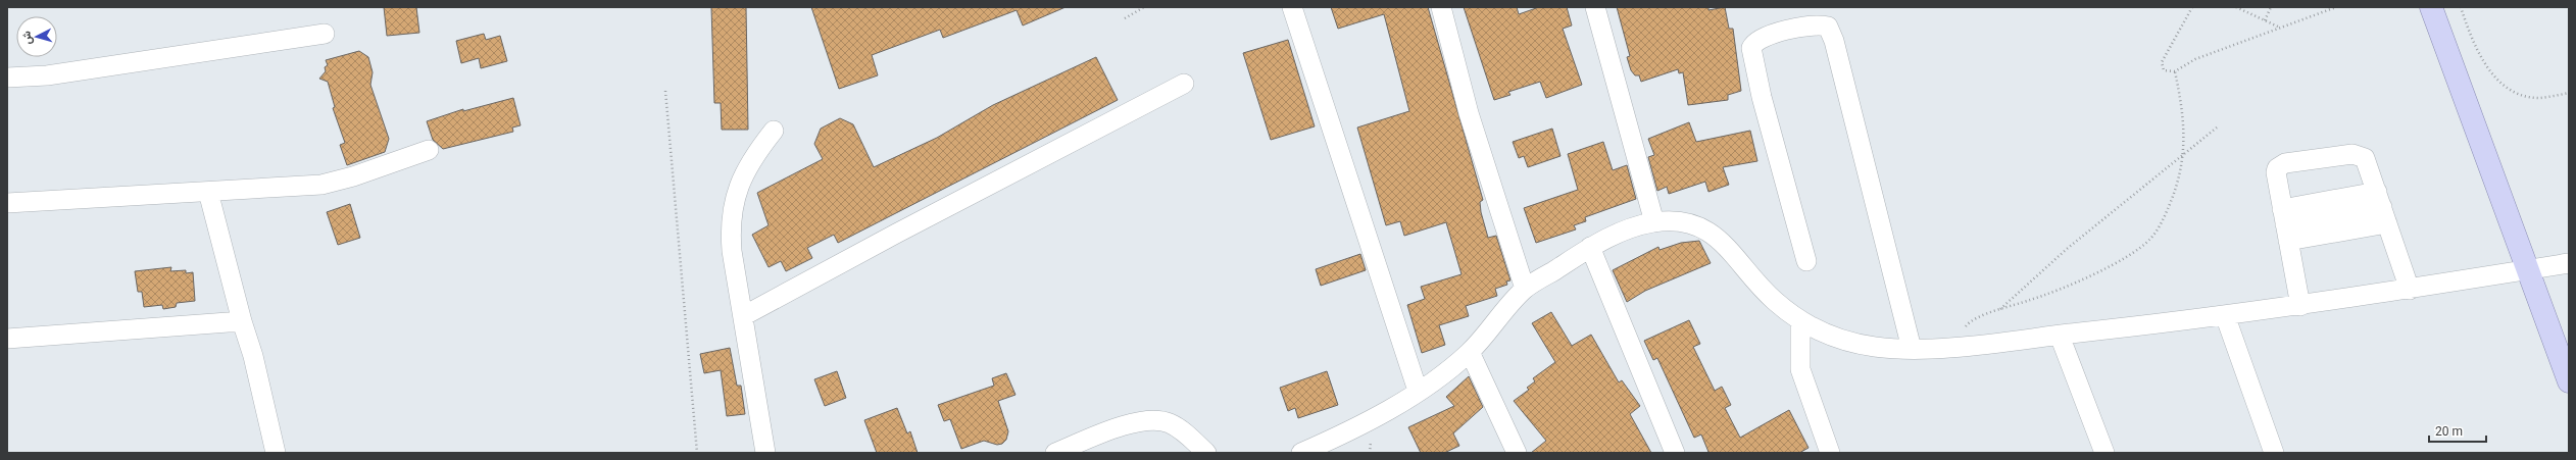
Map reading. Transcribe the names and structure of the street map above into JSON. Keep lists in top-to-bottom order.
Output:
{
  "scale_bar": "20 m",
  "north": "left"
}
